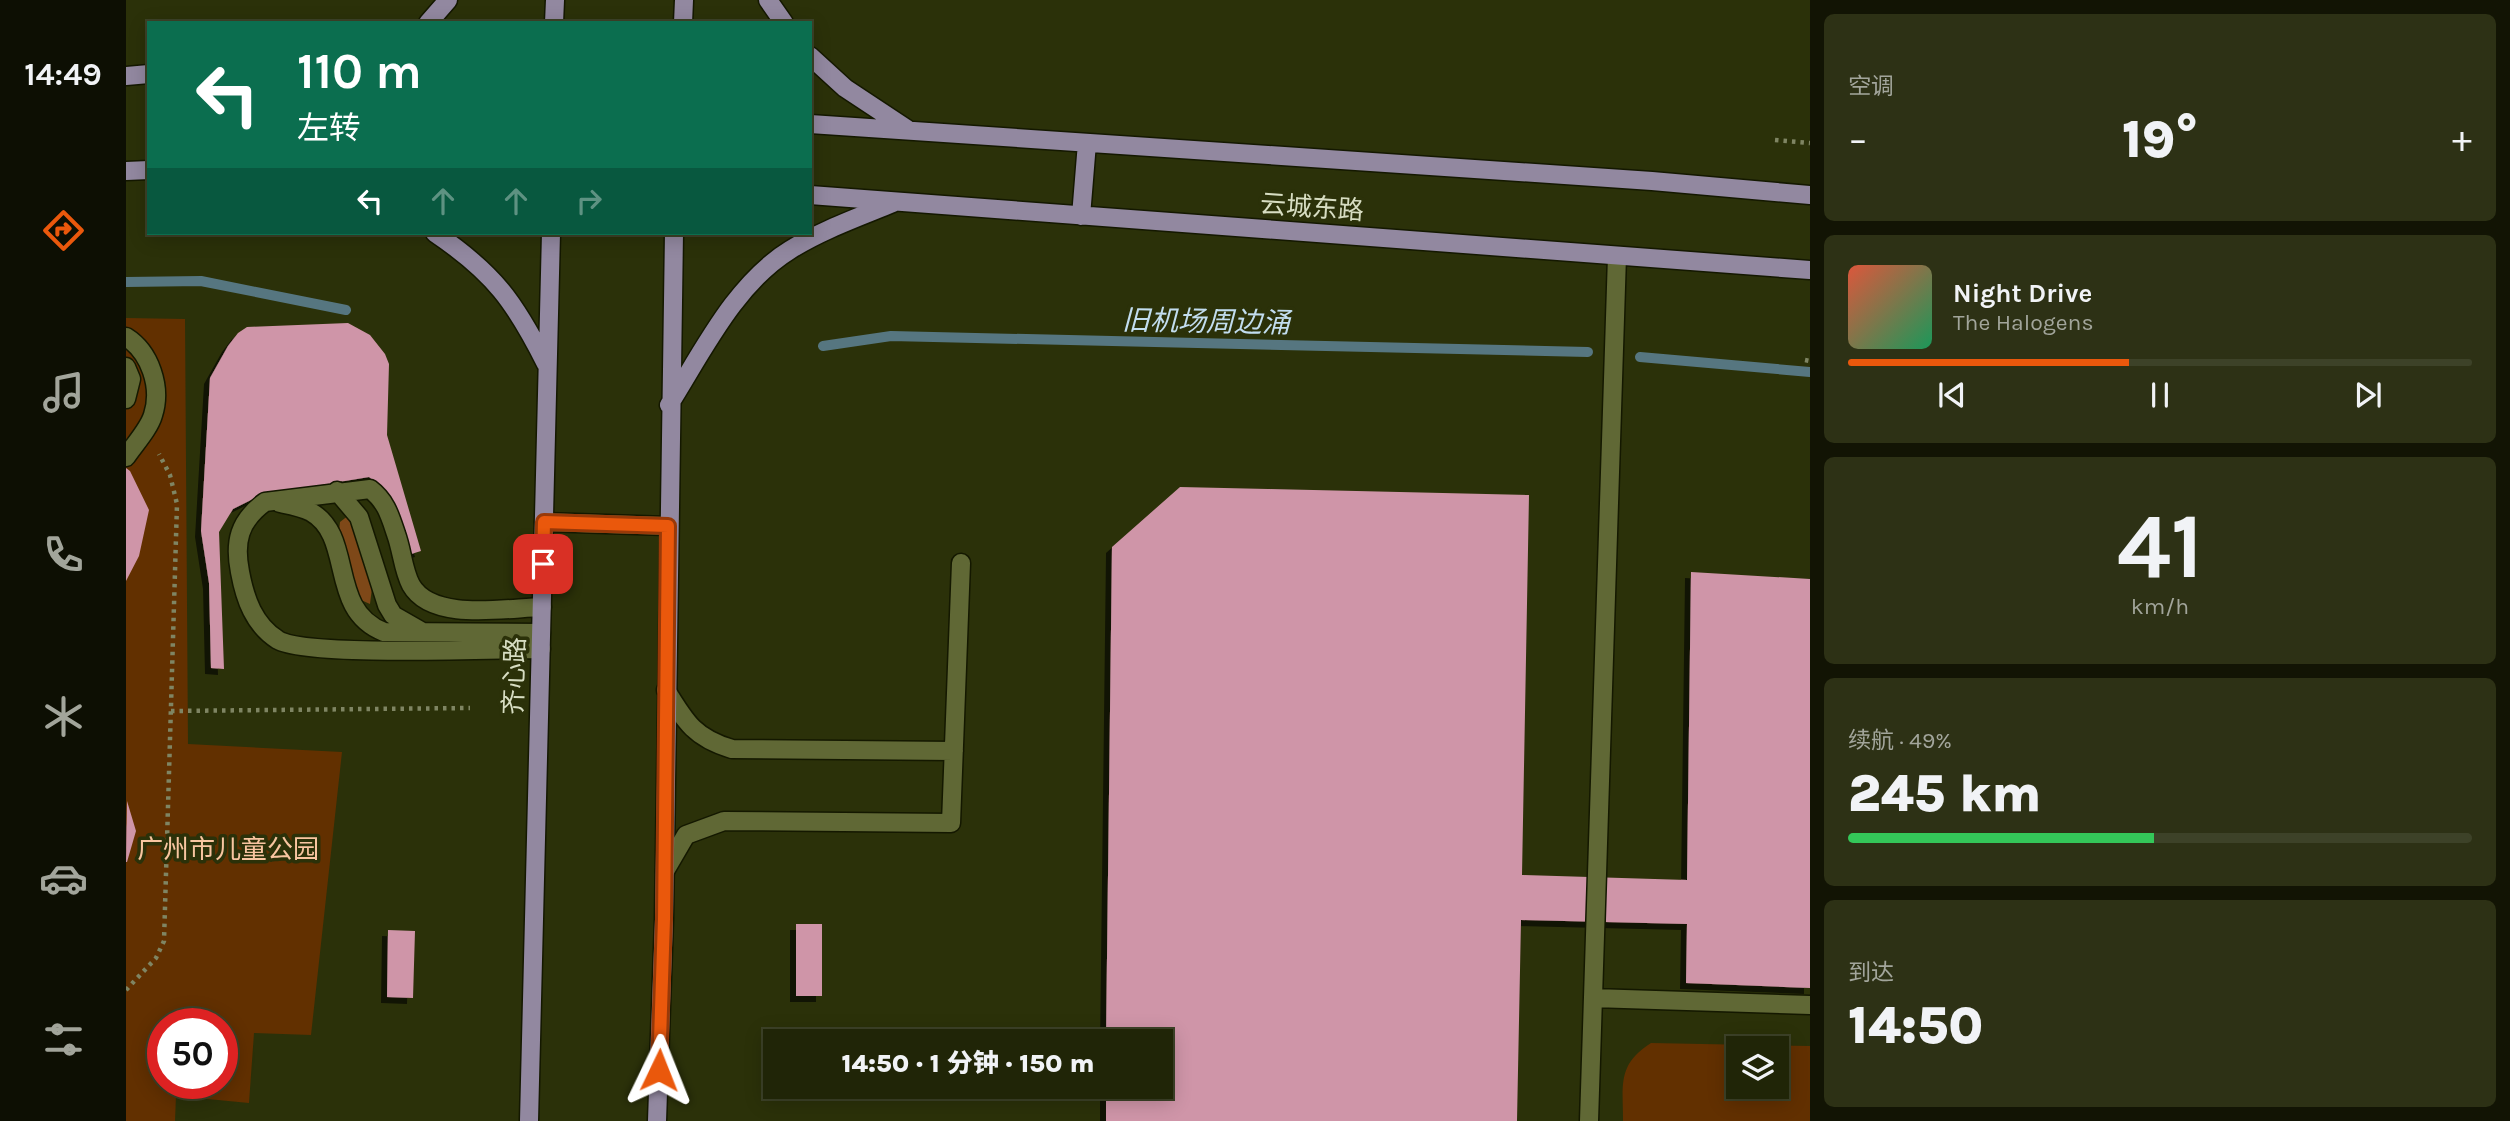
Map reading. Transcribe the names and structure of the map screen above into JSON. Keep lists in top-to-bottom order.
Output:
{
  "streets": {
    "main road": ["云城东路", "齐心路"]
  },
  "water": ["旧机场周边涌"],
  "parks": ["广州市儿童公园"],
  "page": {
    "tabs": "14:49",
    "tile": [
      "空调",
      ["41", "km/h"],
      ["续航 · 49%", "245 km"],
      ["到达", "14:50"]
    ],
    "turn": ["110 m", "左转"],
    "heat": ["−", "19°", "+"],
    "song": ["Night Drive", "The Halogens"],
    "limit": "50",
    "trip": "14:50 · 1 分钟 · 150 m"
  }
}
